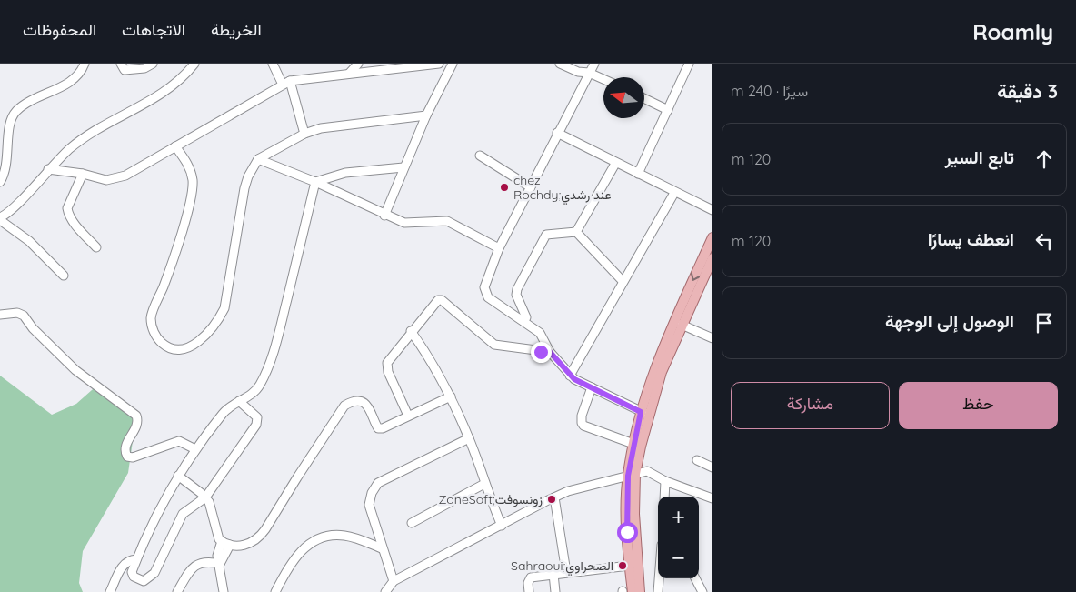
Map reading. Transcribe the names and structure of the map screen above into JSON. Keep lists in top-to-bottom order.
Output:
{
  "places": ["chez Rochdy;عند رشدي", "ZoneSoft;زونسوفت", "Sahraoui;الصحراوي"],
  "north": "left",
  "page": {
    "header": "Roamly",
    "nav": ["الخريطة", "الاتجاهات", "المحفوظات"],
    "heading": ["3 دقيقة", "سيرًا · 240 m"],
    "list": [
      ["تابع السير", "120 m"],
      ["انعطف يسارًا", "120 m"],
      "الوصول إلى الوجهة"
    ],
    "buttons": ["حفظ", "مشاركة"],
    "map_buttons": ["+", "−"]
  }
}
